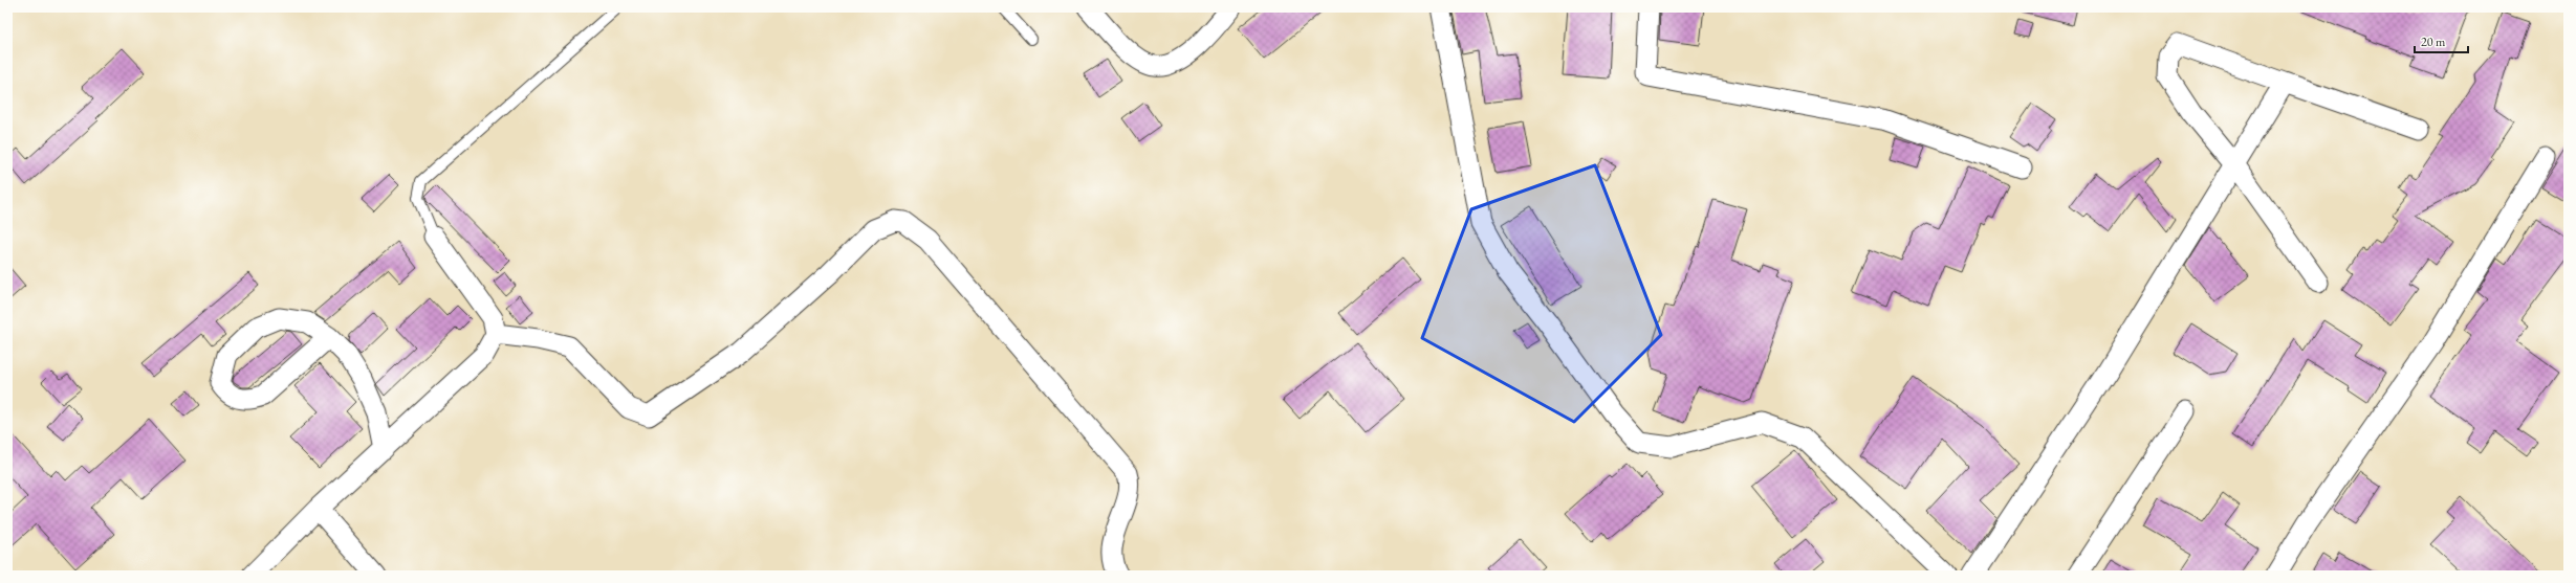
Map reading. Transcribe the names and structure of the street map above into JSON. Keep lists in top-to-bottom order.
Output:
{
  "scale_bar": "20 m"
}
